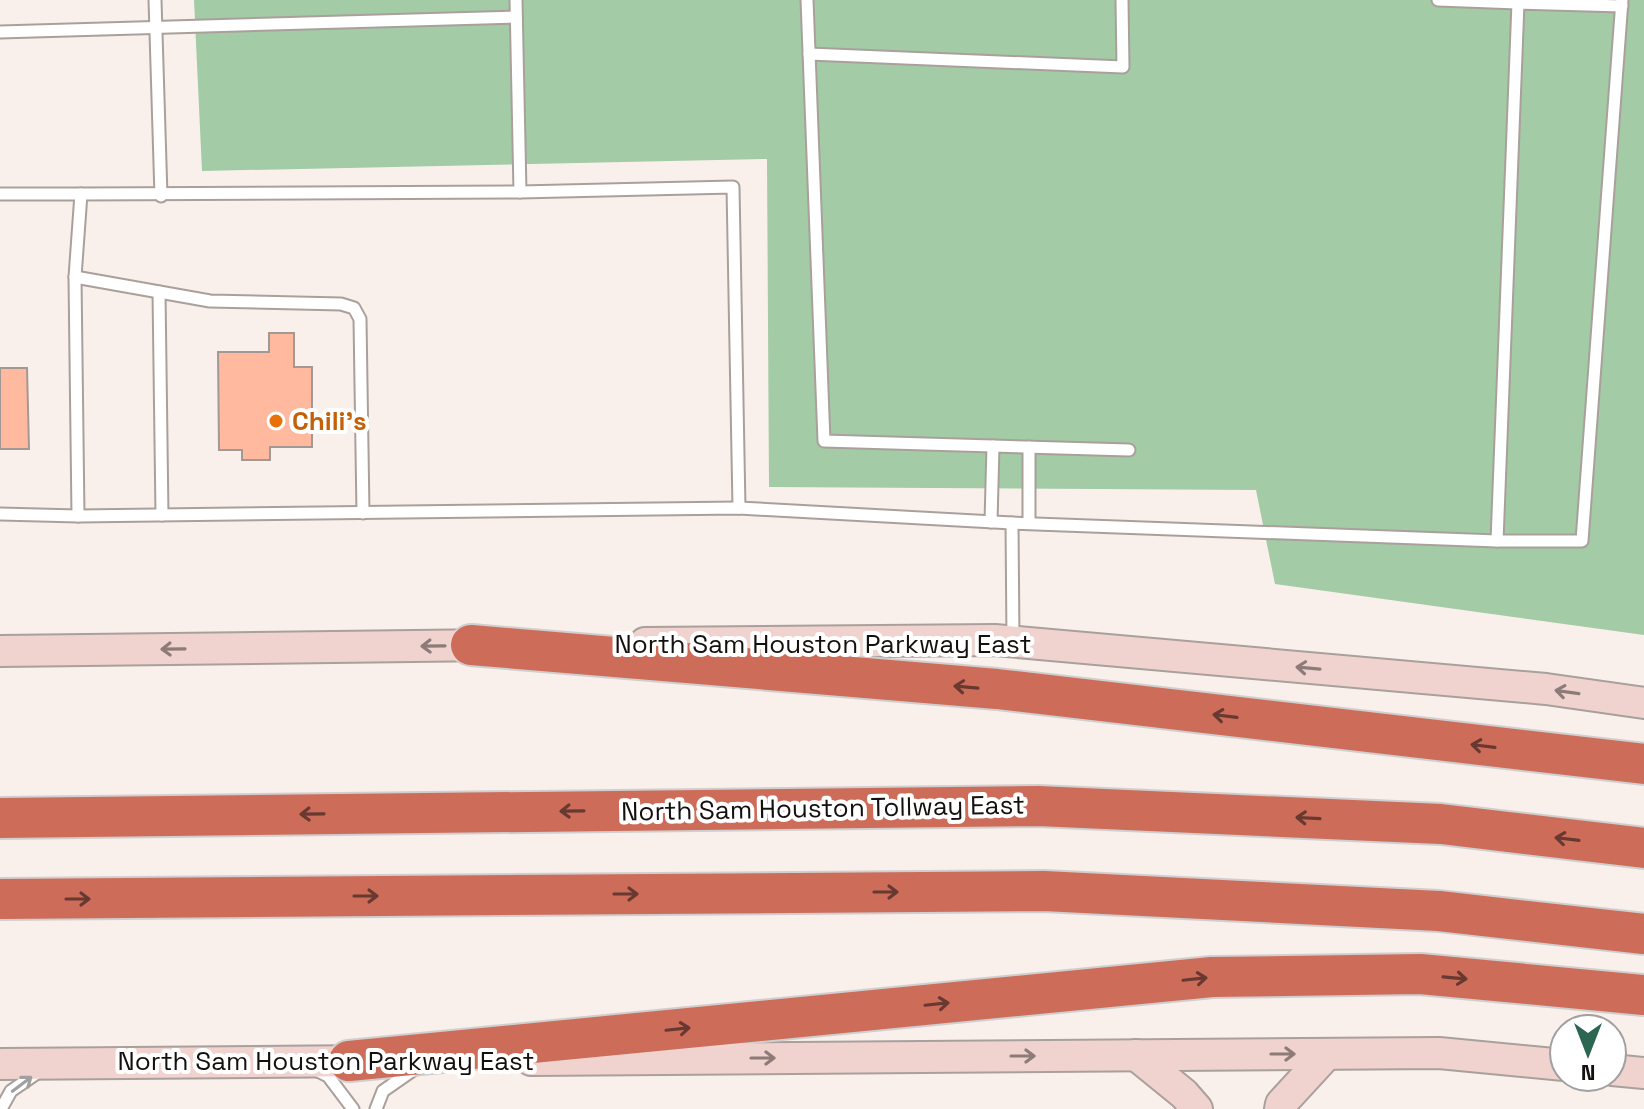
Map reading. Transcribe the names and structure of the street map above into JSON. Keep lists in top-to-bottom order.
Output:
{
  "streets": {
    "highway": ["North Sam Houston Tollway East"],
    "main road": ["North Sam Houston Parkway East"]
  },
  "places": ["Chili's"],
  "north": "bottom"
}
